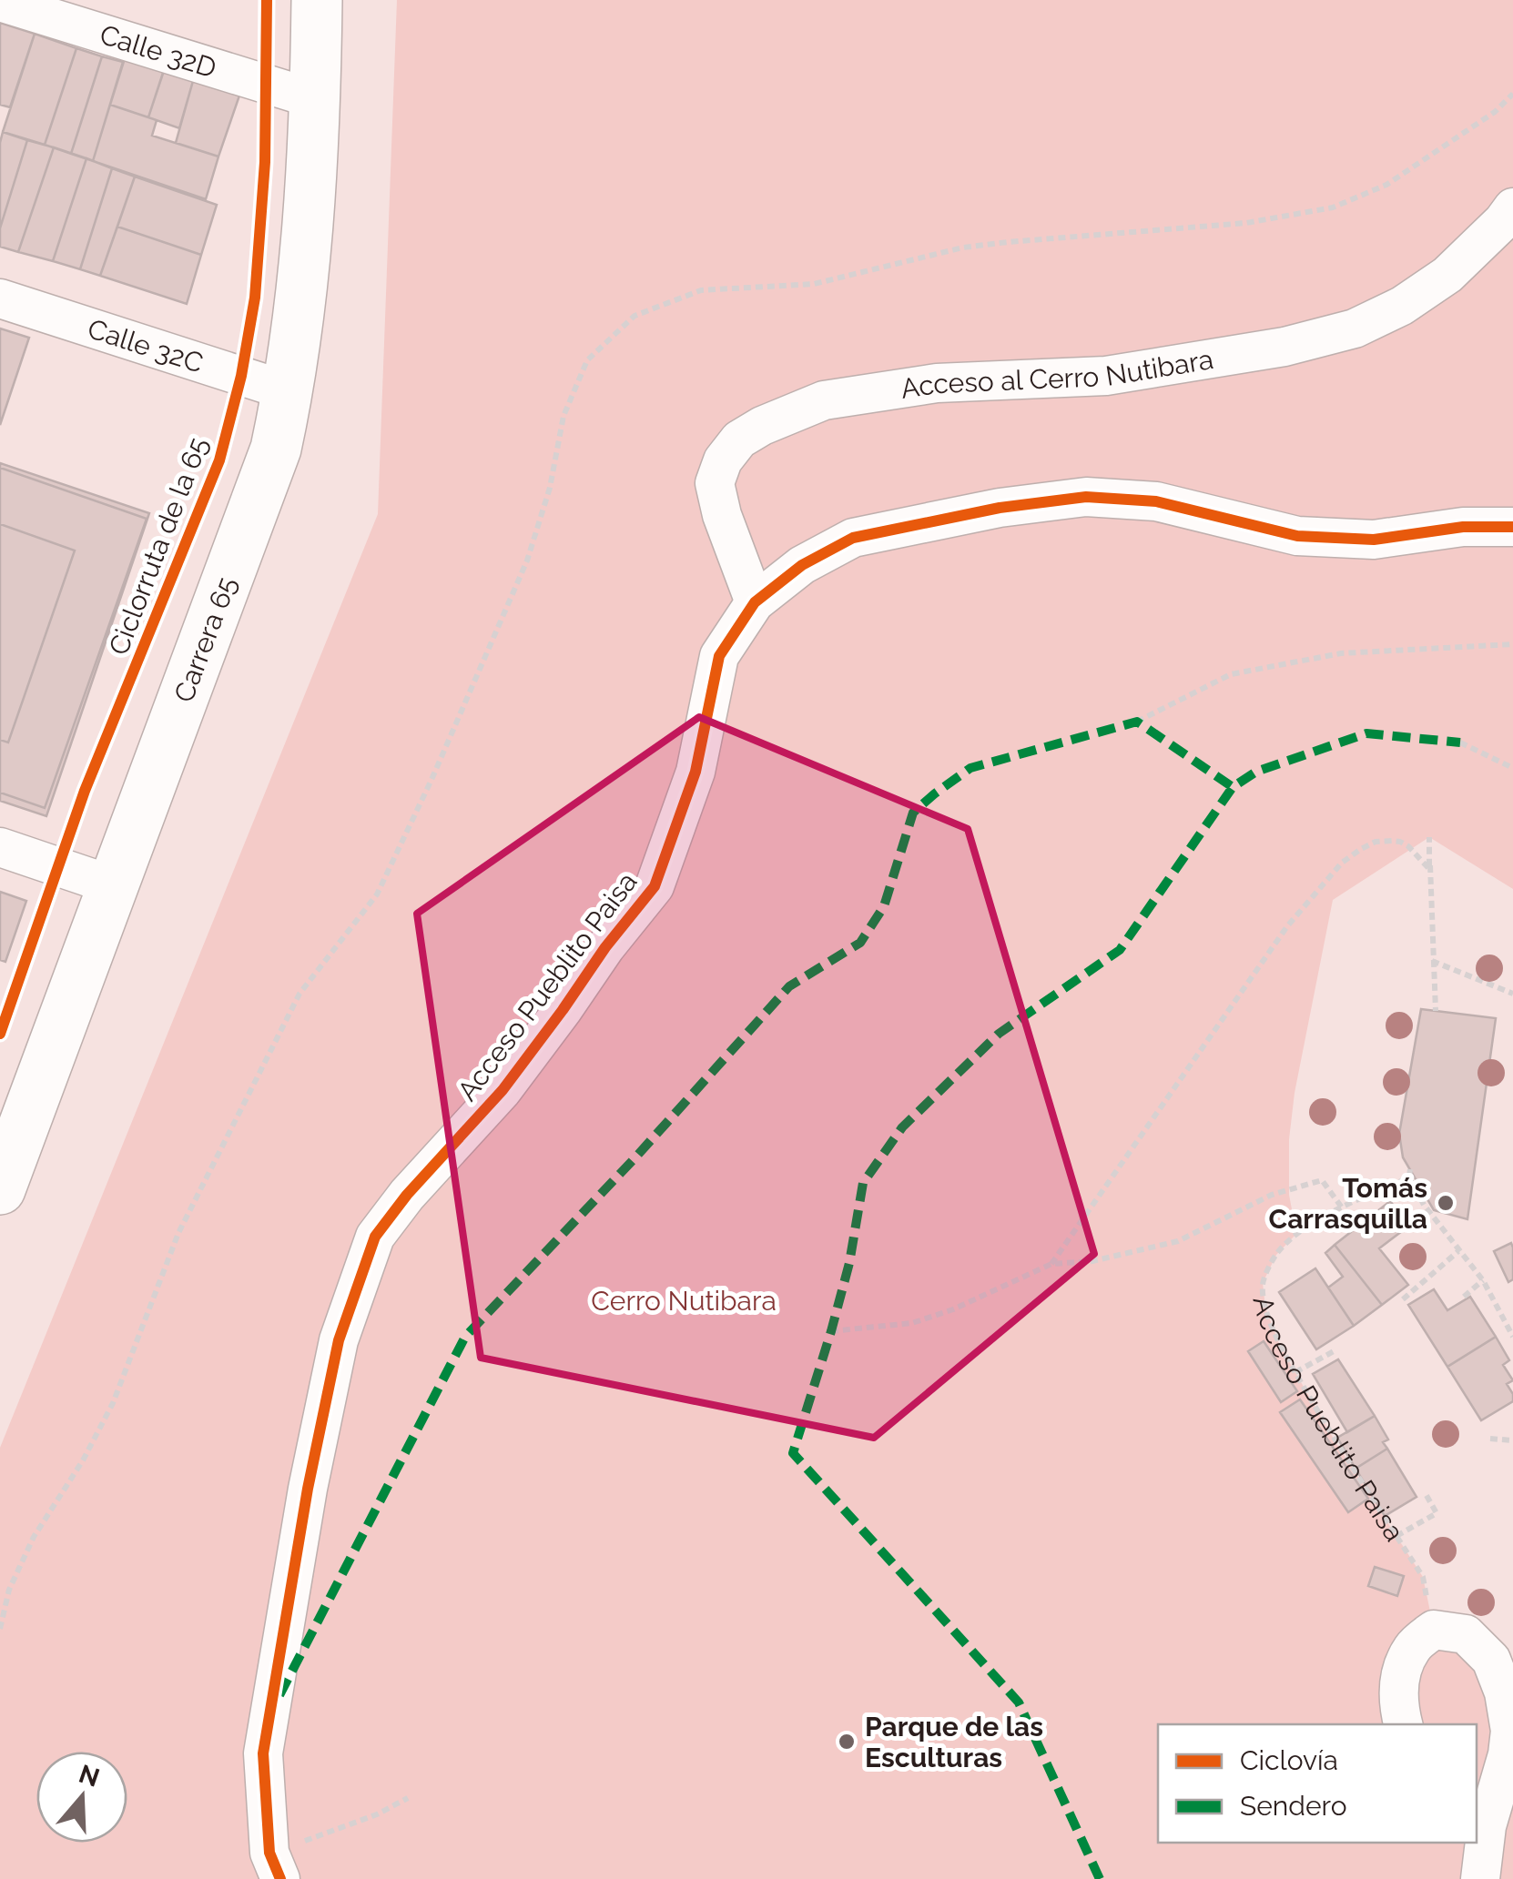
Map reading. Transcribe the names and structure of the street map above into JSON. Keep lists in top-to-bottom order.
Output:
{
  "streets": {
    "main road": ["Carrera 65"],
    "street": [
      "Calle 32D",
      "Calle 32C",
      "Acceso al Cerro Nutibara",
      "Acceso Pueblito Paisa"
    ],
    "cycle path": ["Ciclorruta de la 65"]
  },
  "crossings": [
    ["Calle 32D", "Carrera 65"],
    ["Calle 32C", "Carrera 65"],
    ["Acceso al Cerro Nutibara", "Acceso Pueblito Paisa"]
  ],
  "parks": ["Cerro Nutibara"],
  "places": ["Tomás Carrasquilla", "Parque de las Esculturas"],
  "legend": ["Ciclovía", "Sendero"],
  "north": "top"
}
